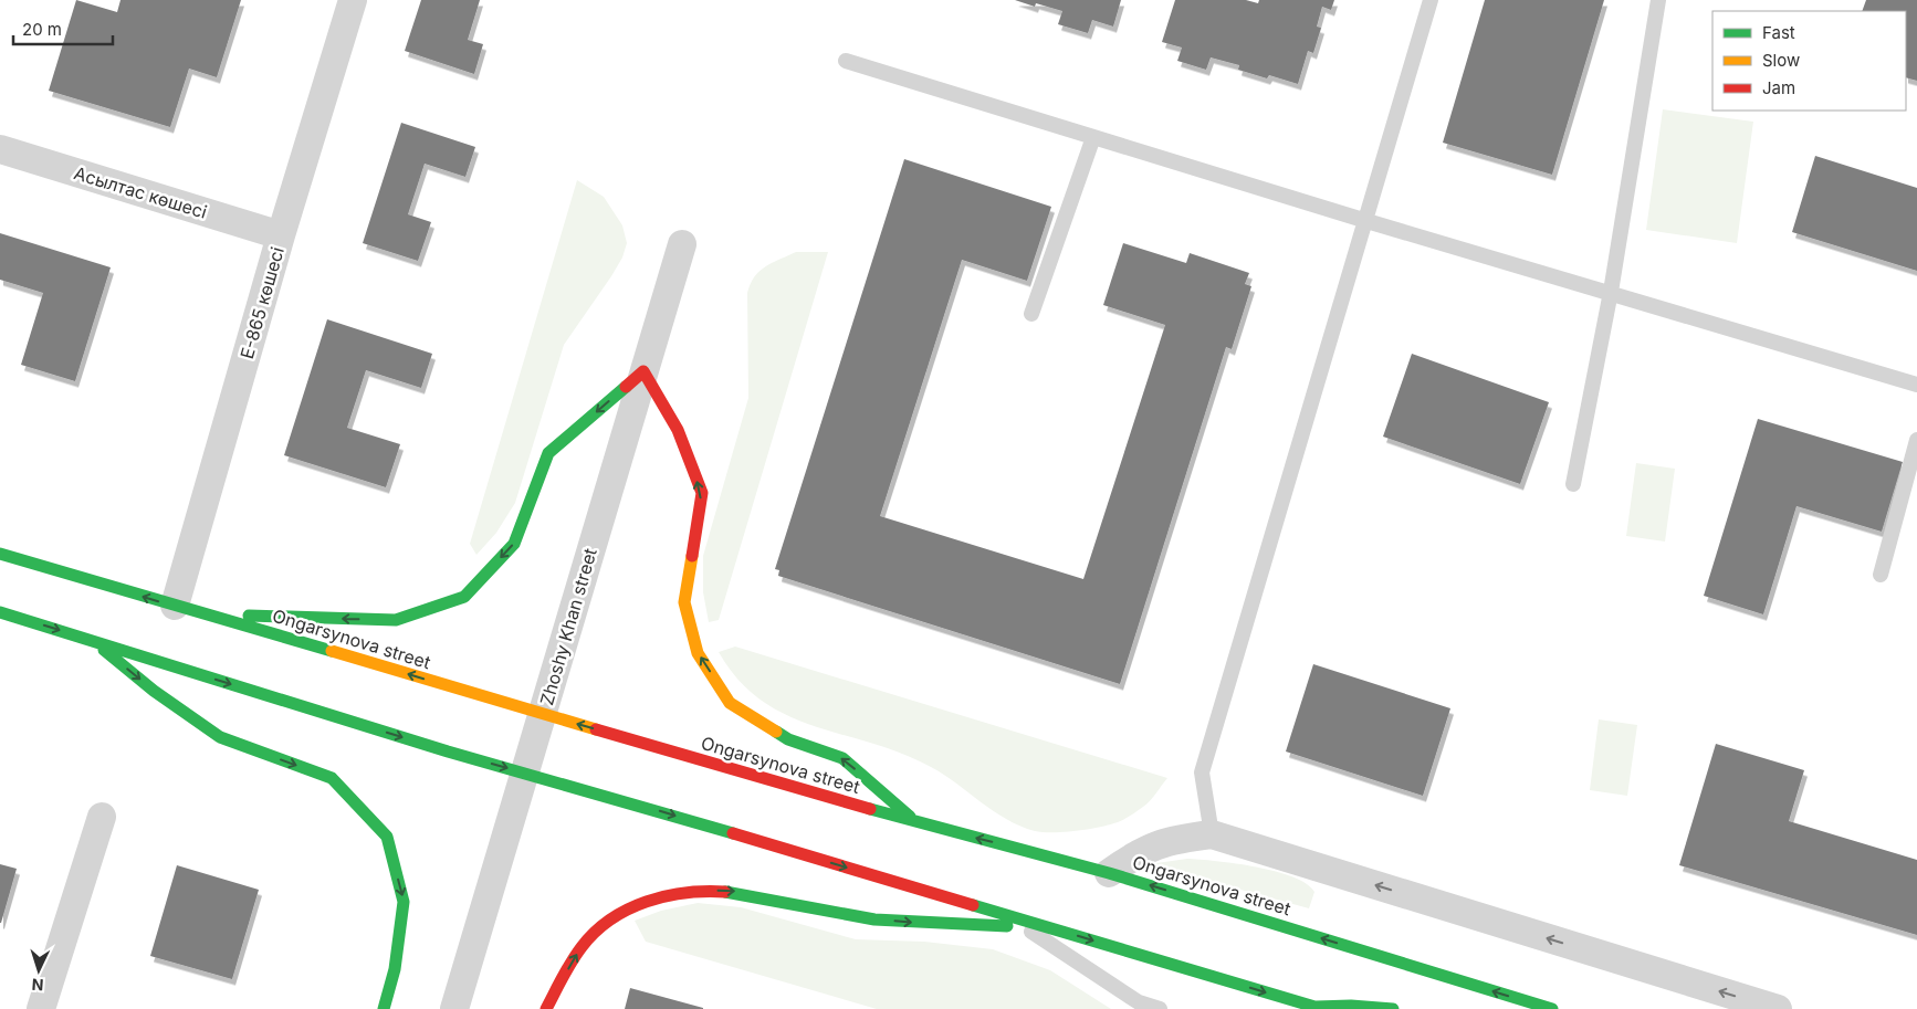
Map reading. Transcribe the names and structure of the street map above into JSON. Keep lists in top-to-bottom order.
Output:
{
  "streets": {
    "street": [
      "Асылтас көшесі",
      "Е-865 көшесі",
      "Zhoshy Khan street",
      "Ongarsynova street"
    ]
  },
  "crossings": [
    ["Асылтас көшесі", "Е-865 көшесі"],
    ["Е-865 көшесі", "Ongarsynova street"],
    ["Zhoshy Khan street", "Ongarsynova street"]
  ],
  "legend": ["Fast", "Slow", "Jam"],
  "scale_bar": "20 m",
  "north": "bottom"
}
